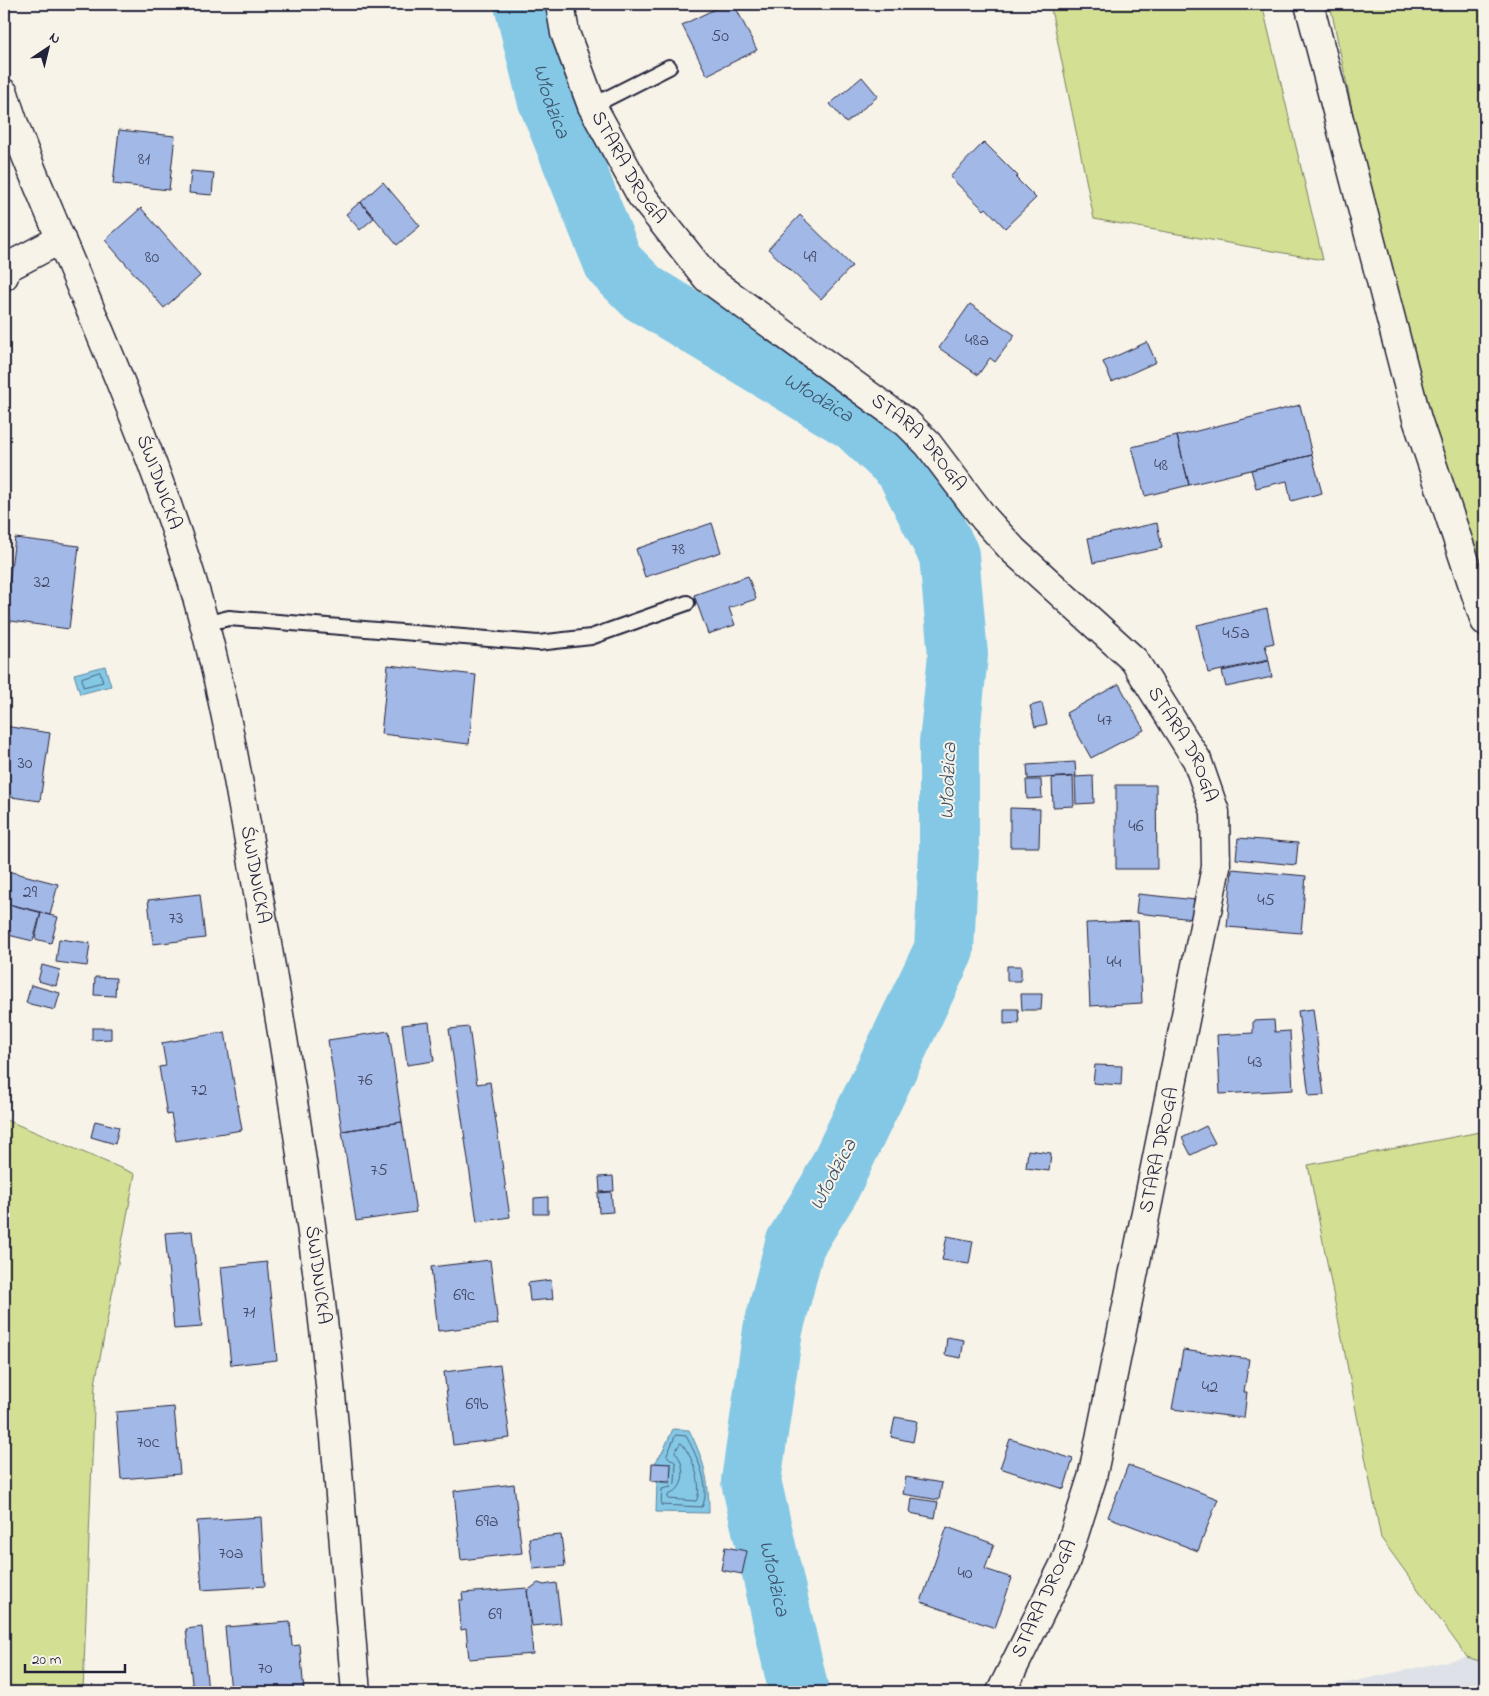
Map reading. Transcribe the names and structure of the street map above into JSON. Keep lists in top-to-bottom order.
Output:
{
  "streets": {
    "street": ["STARA DROGA", "ŚWIDNICKA"]
  },
  "water": ["Włodzica"],
  "house_numbers": [
    "50",
    "81",
    "80",
    "49",
    "48a",
    "48",
    "78",
    "32",
    "45a",
    "47",
    "30",
    "46",
    "29",
    "45",
    "73",
    "44",
    "43",
    "76",
    "72",
    "75",
    "69c",
    "71",
    "42",
    "69b",
    "70c",
    "69a",
    "70a",
    "40",
    "69",
    "70"
  ],
  "scale_bar": "20 m",
  "north": "top right"
}
